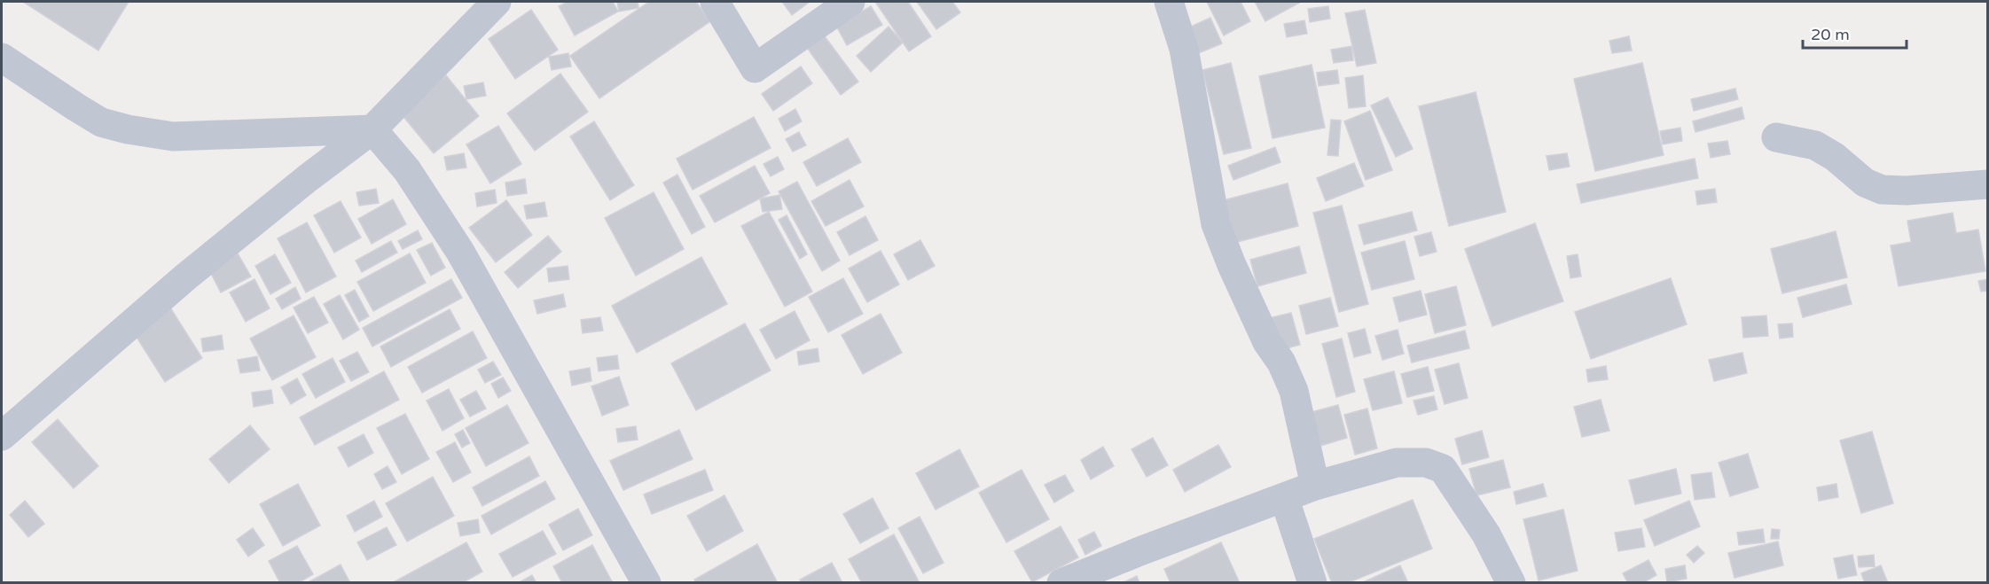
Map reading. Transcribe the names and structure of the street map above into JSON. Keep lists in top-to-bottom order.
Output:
{
  "scale_bar": "20 m"
}
